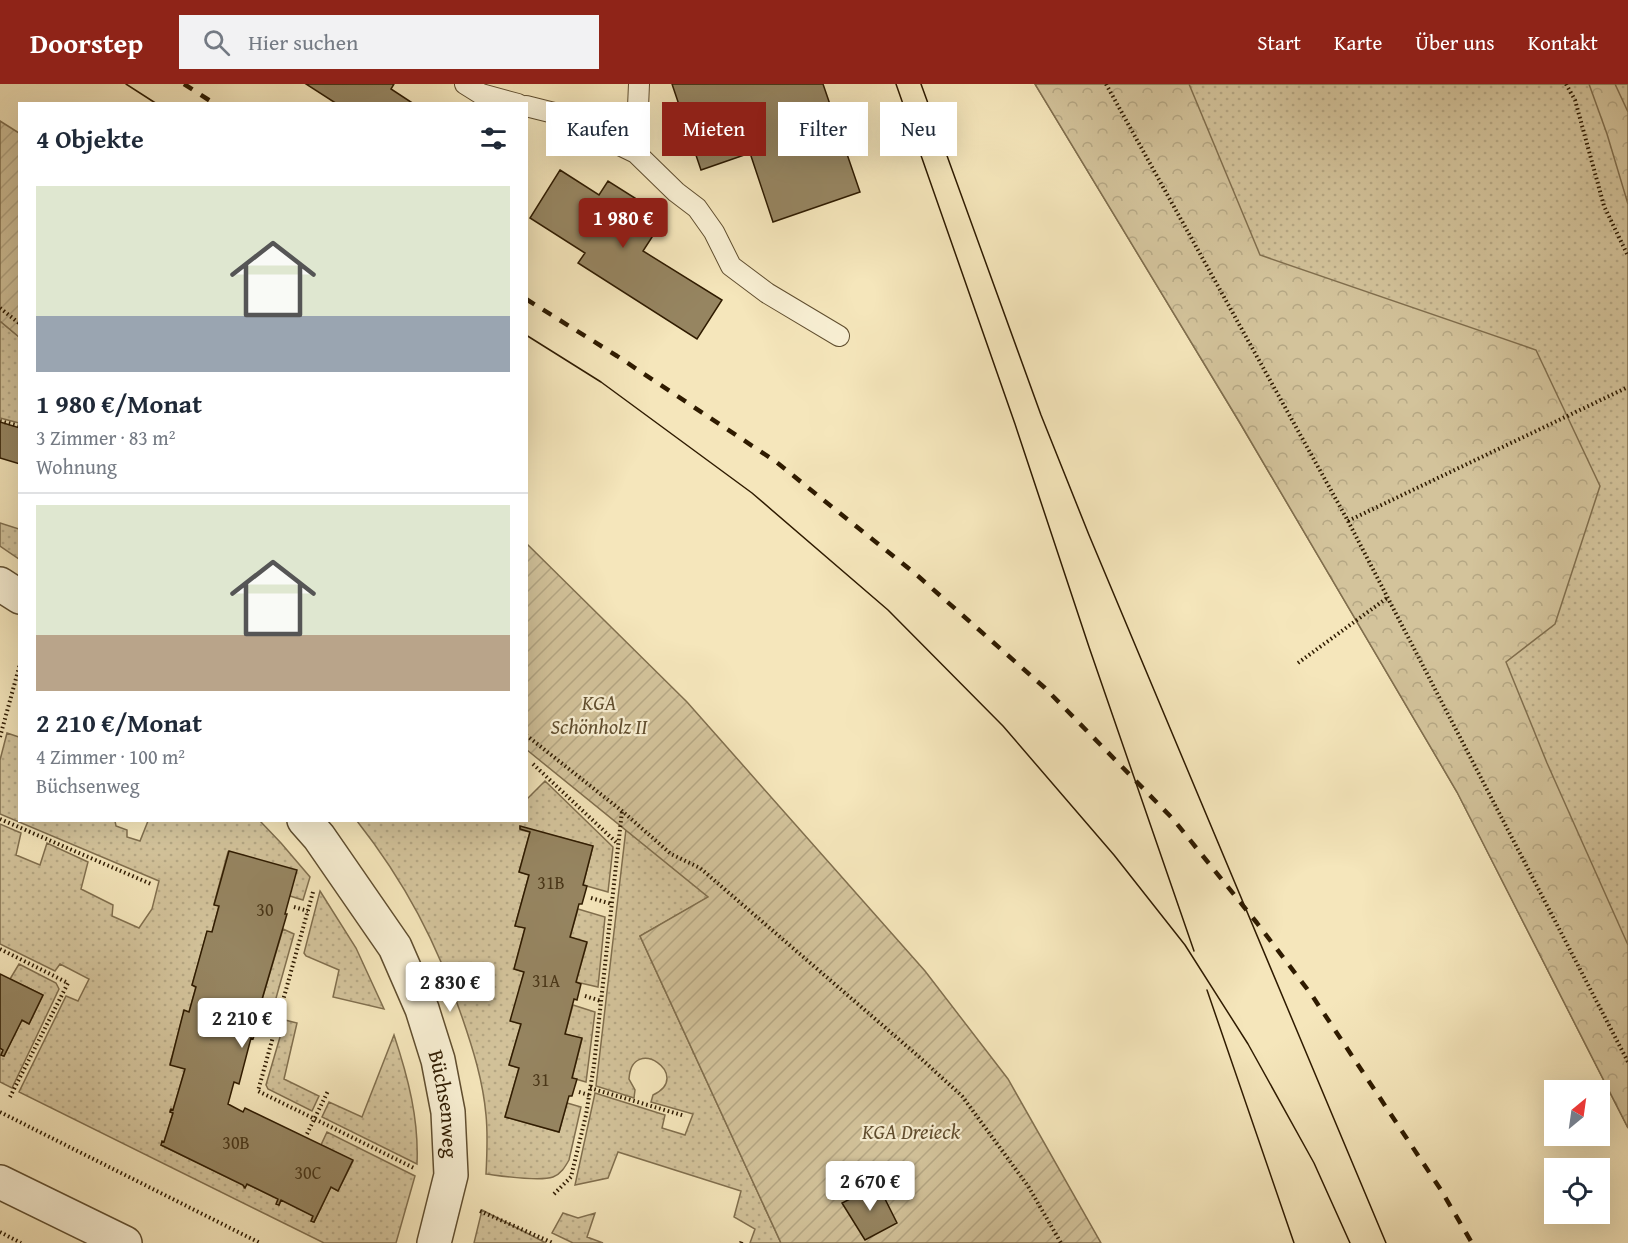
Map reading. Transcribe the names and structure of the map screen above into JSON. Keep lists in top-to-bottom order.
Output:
{
  "streets": {
    "street": ["Büchsenweg"]
  },
  "parks": ["KGA Schönholz II", "KGA Dreieck"],
  "house_numbers": [
    "31B",
    "30",
    "31A",
    "31",
    "30B",
    "30C"
  ],
  "north": "top right",
  "page": {
    "header": "Doorstep",
    "search": "Hier suchen",
    "nav": [
      "Start",
      "Karte",
      "Über uns",
      "Kontakt"
    ],
    "chip": [
      "Kaufen",
      "Mieten",
      "Filter",
      "Neu"
    ],
    "heading": "4 Objekte",
    "list": [
      {
        "name": "1 980 €/Monat",
        "note": "3 Zimmer · 83 m² · Wohnung"
      },
      {
        "name": "2 210 €/Monat",
        "note": "4 Zimmer · 100 m² · Büchsenweg"
      }
    ],
    "price": [
      "1 980 €",
      "2 830 €",
      "2 210 €",
      "2 670 €"
    ]
  }
}
